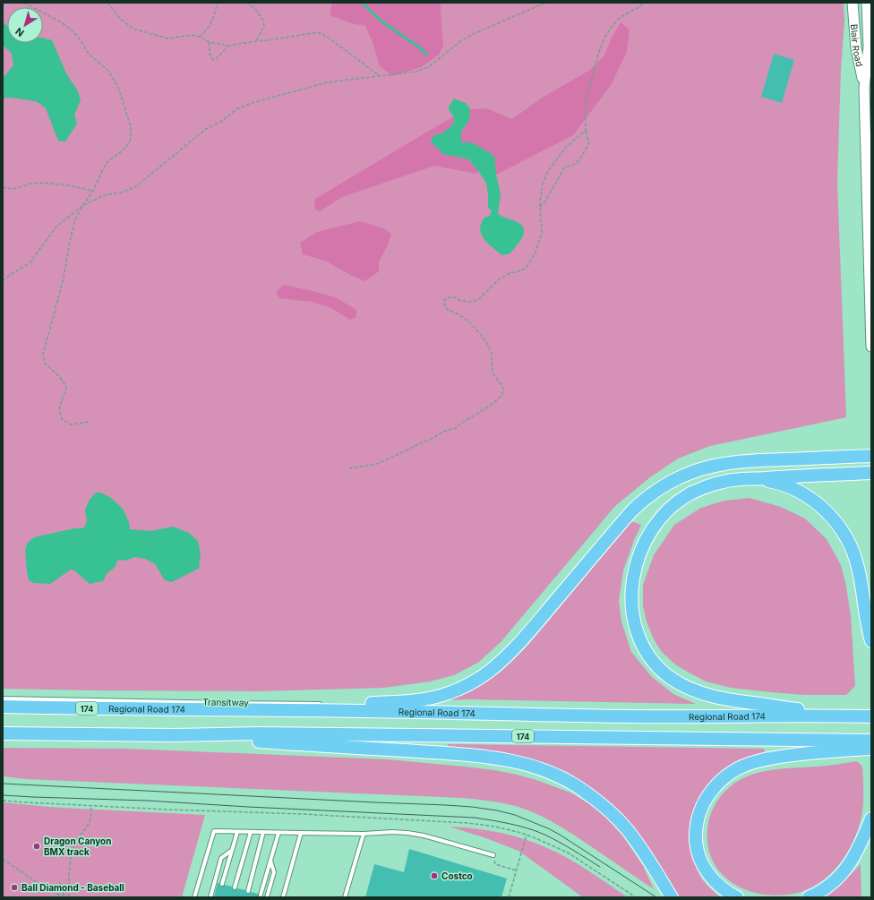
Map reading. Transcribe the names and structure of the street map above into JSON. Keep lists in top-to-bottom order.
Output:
{
  "streets": {
    "highway": ["174", "Regional Road 174"],
    "main road": ["Blair Road"],
    "lane": ["Transitway"]
  },
  "places": ["Dragon Canyon BMX track", "Costco", "Ball Diamond - Baseball"],
  "north": "bottom left"
}
